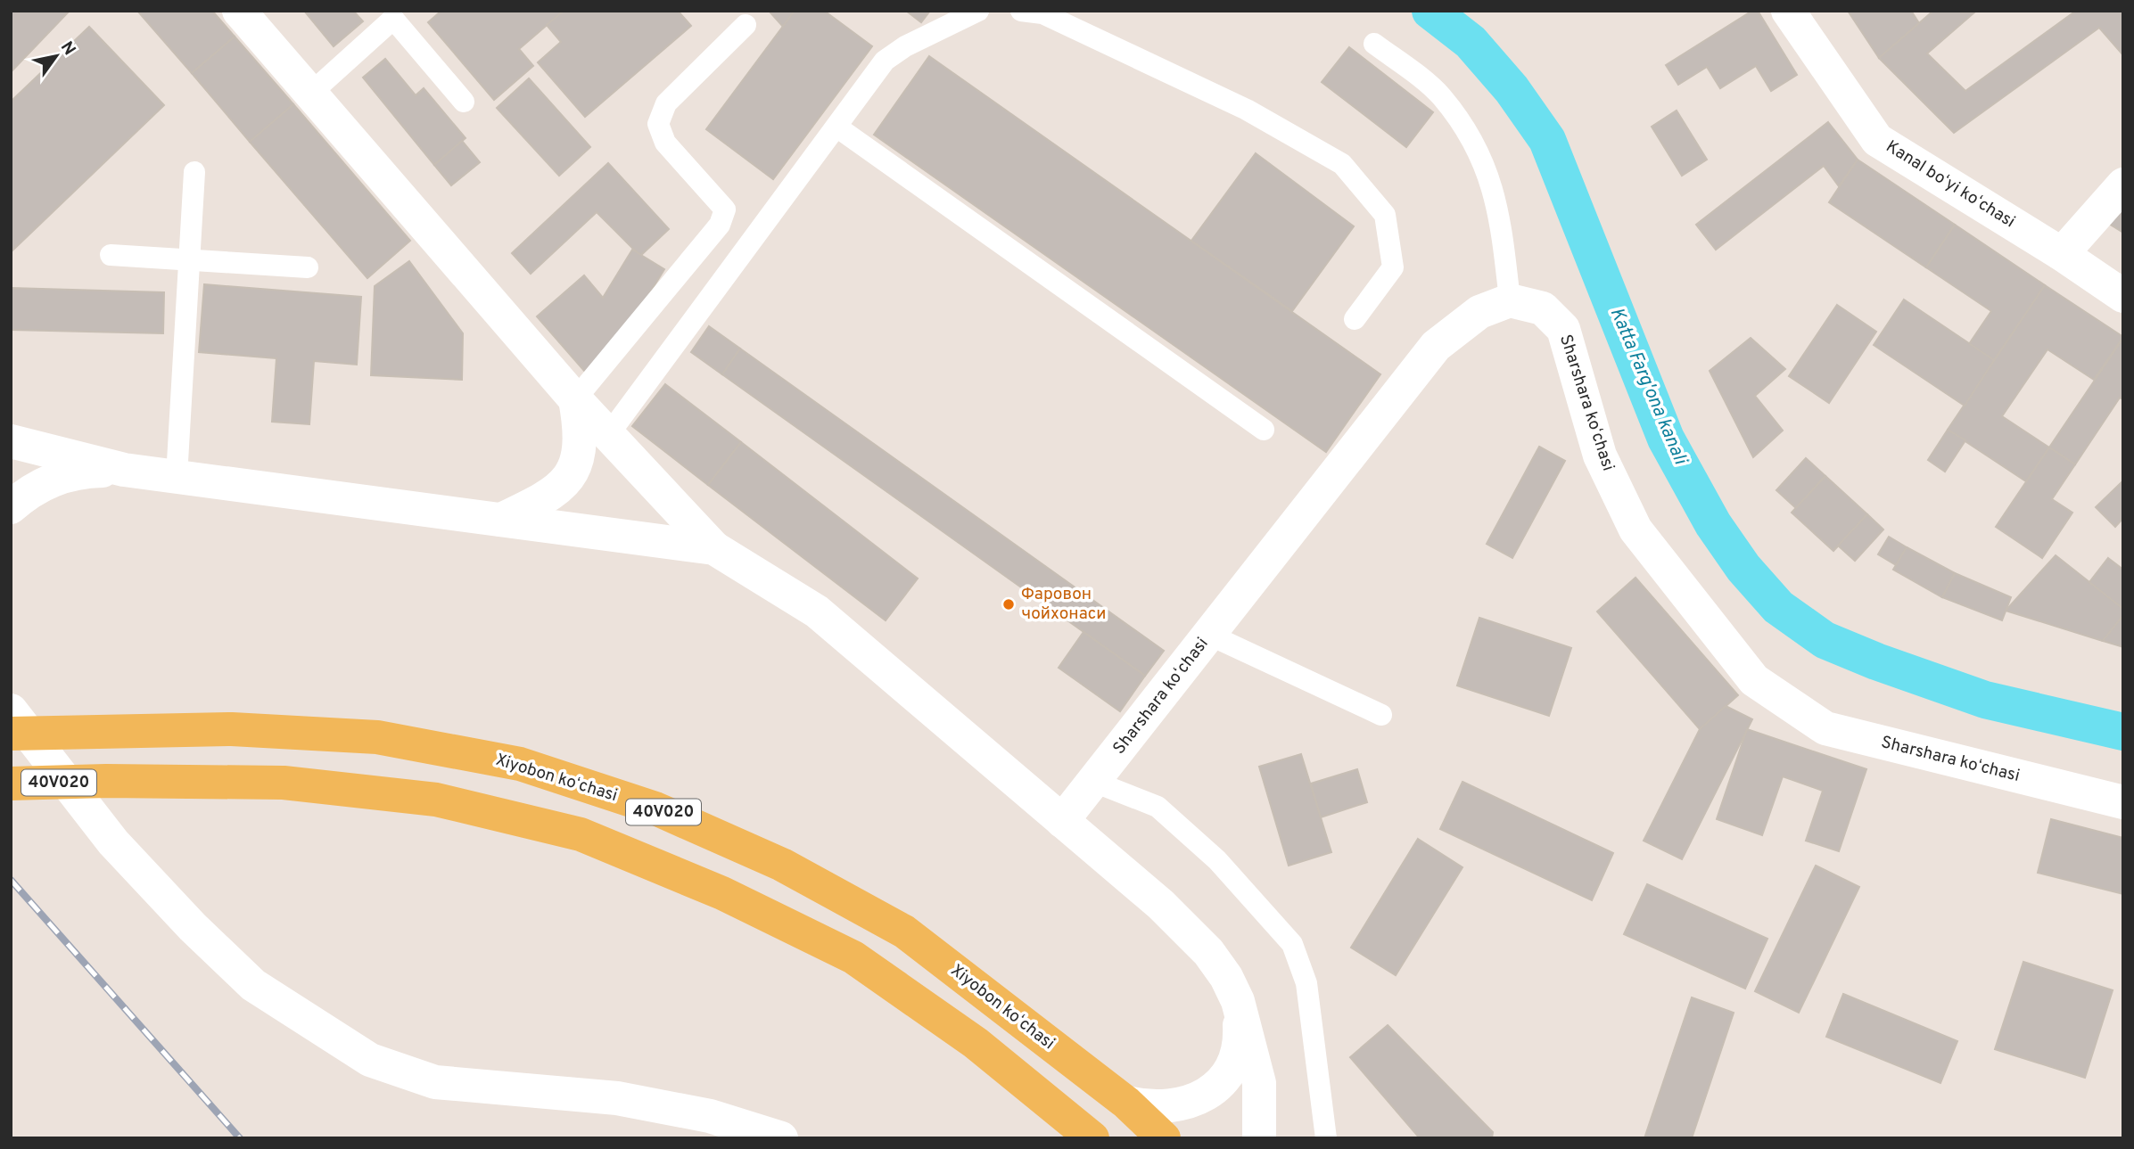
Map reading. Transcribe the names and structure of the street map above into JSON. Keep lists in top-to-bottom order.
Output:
{
  "streets": {
    "main road": ["Xiyobon koʻchasi", "40V020"],
    "street": ["Kanal boʻyi koʻchasi", "Sharshara koʻchasi"]
  },
  "water": ["Katta Farg'ona kanali"],
  "places": ["Фаровон чойхонаси"],
  "north": "top right"
}
